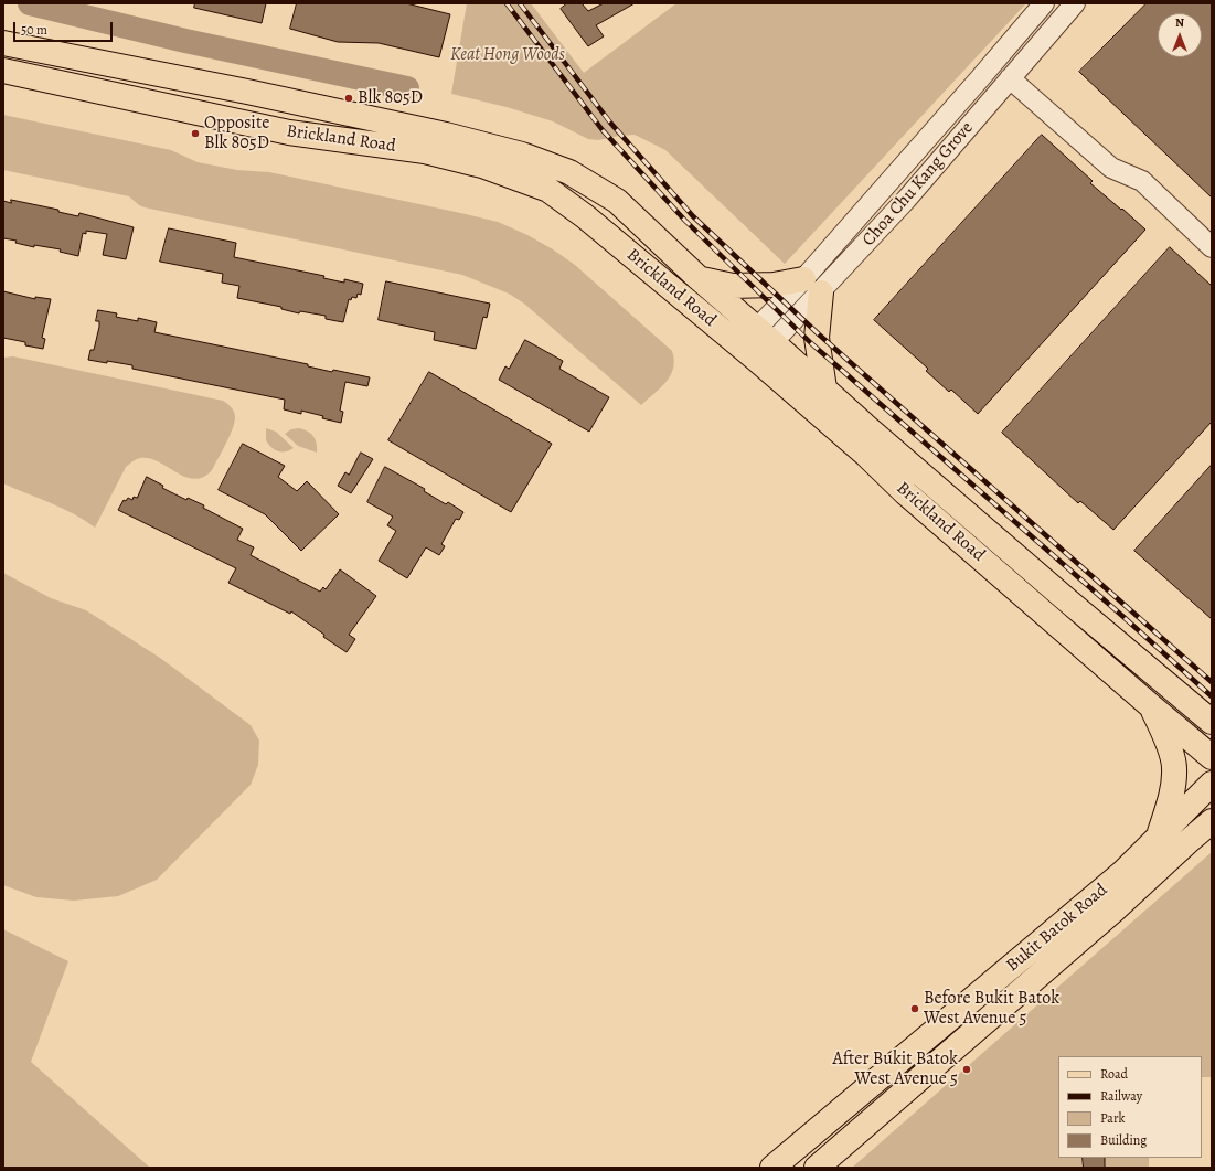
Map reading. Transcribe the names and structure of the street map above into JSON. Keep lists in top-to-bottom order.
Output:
{
  "streets": {
    "main road": ["Brickland Road", "Bukit Batok Road"],
    "street": ["Choa Chu Kang Grove"]
  },
  "crossings": [
    ["Brickland Road", "Choa Chu Kang Grove"]
  ],
  "parks": ["Keat Hong Woods"],
  "places": [
    "Blk 805D",
    "Opposite Blk 805D",
    "Before Bukit Batok West Avenue 5",
    "After Bukit Batok West Avenue 5"
  ],
  "legend": [
    "Road",
    "Railway",
    "Park",
    "Building"
  ],
  "scale_bar": "50 m",
  "north": "top"
}
